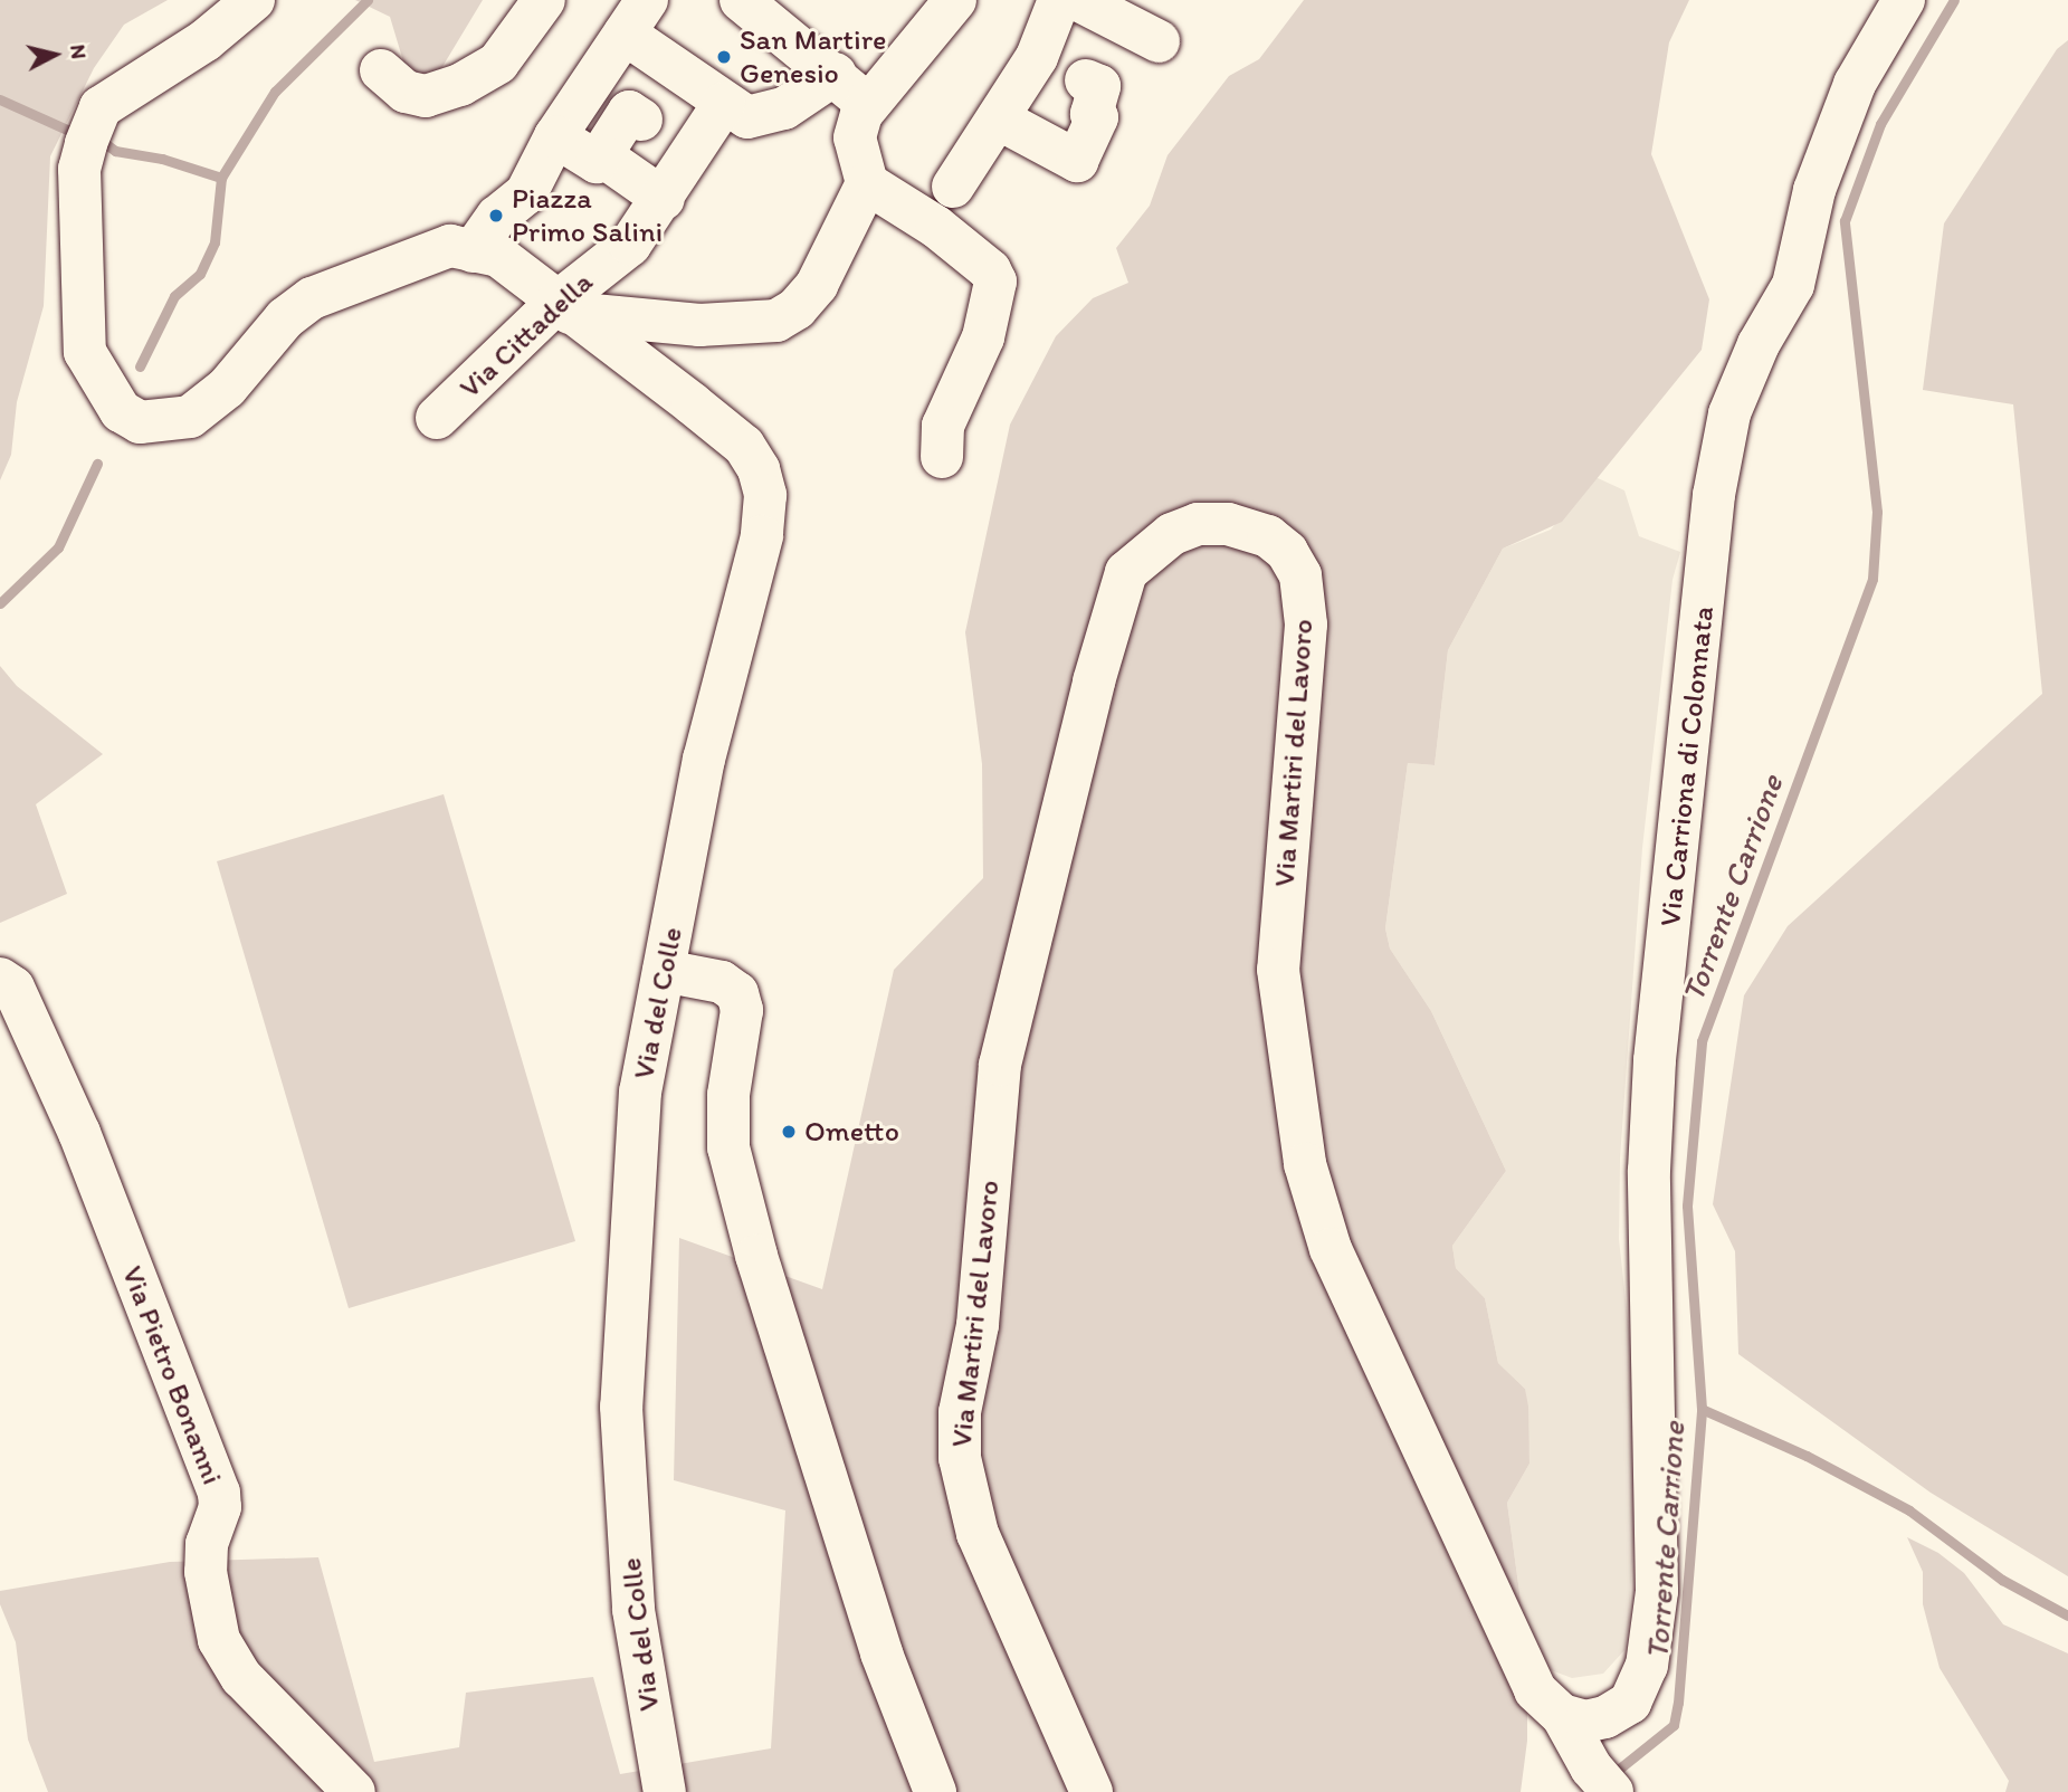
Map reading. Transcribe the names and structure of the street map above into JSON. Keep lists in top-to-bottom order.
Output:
{
  "streets": {
    "street": [
      "Via Cittadella",
      "Via Martiri del Lavoro",
      "Via Carriona di Colonnata",
      "Via del Colle",
      "Via Pietro Bonanni"
    ]
  },
  "crossings": [
    ["Via Cittadella", "Via del Colle"],
    ["Via Martiri del Lavoro", "Via Carriona di Colonnata"]
  ],
  "water": ["Torrente Carrione"],
  "places": ["San Martire Genesio", "Piazza Primo Salini", "Ometto"],
  "north": "right"
}
